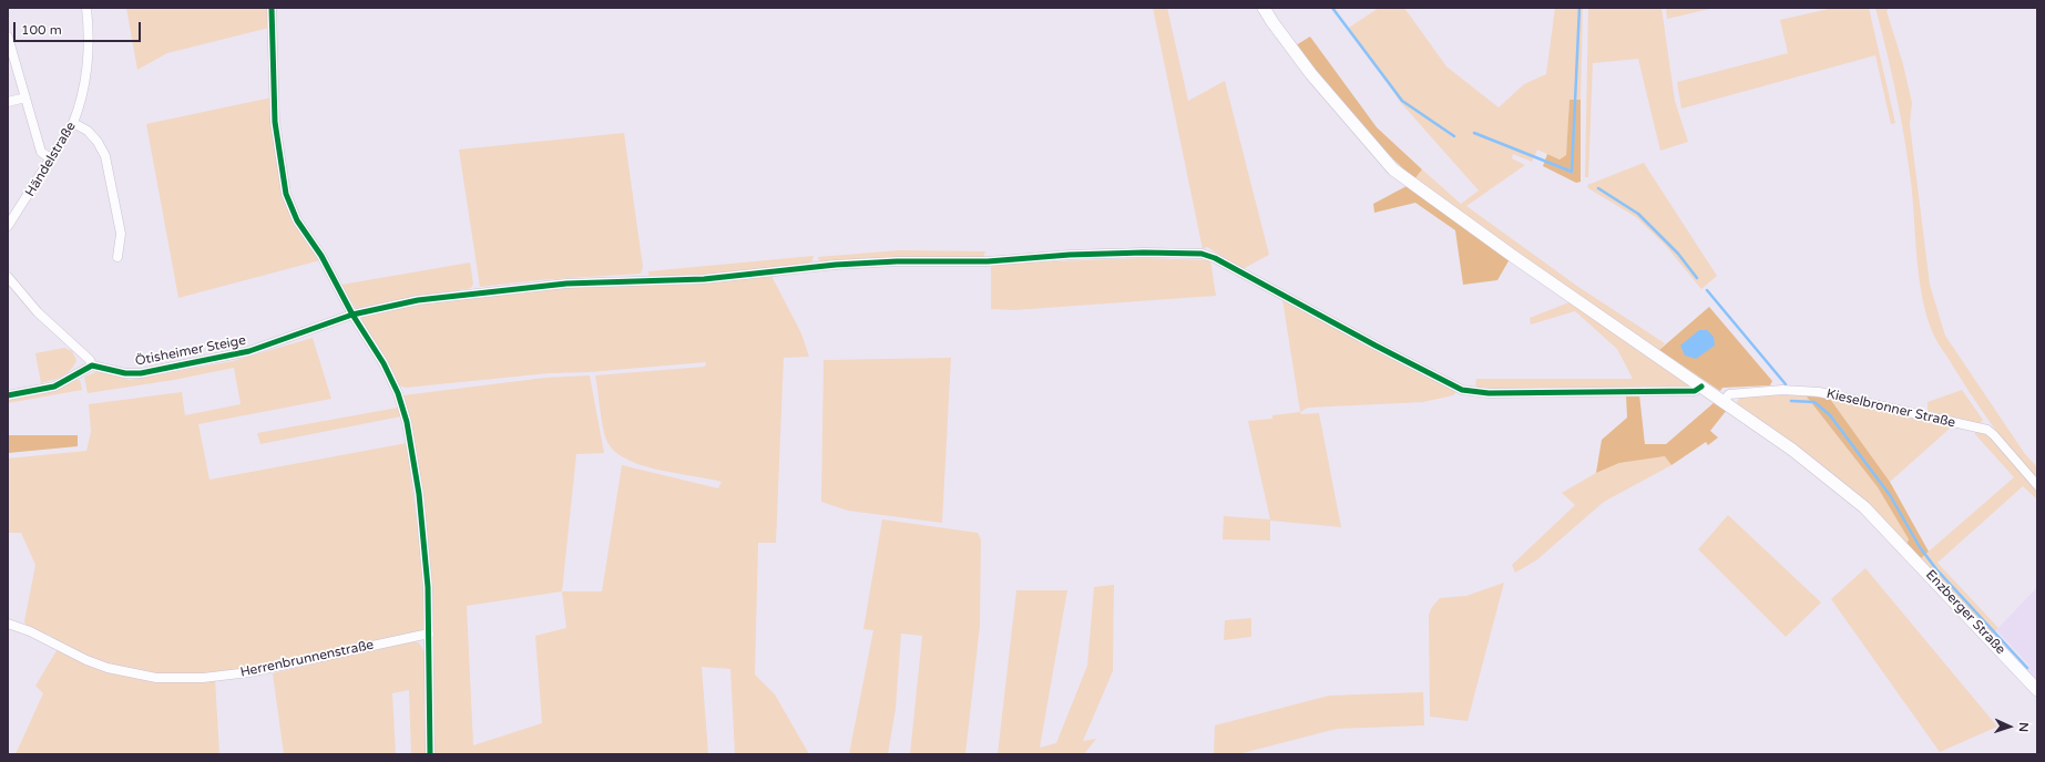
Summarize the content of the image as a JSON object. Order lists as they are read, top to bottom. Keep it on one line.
{"streets":{"main road":["Enzberger Straße"],"street":["Händelstraße","Ötisheimer Steige","Kieselbronner Straße","Herrenbrunnenstraße"]},"crossings":[["Ötisheimer Steige","Enzberger Straße"],["Kieselbronner Straße","Enzberger Straße"]],"scale_bar":"100 m","north":"right"}
